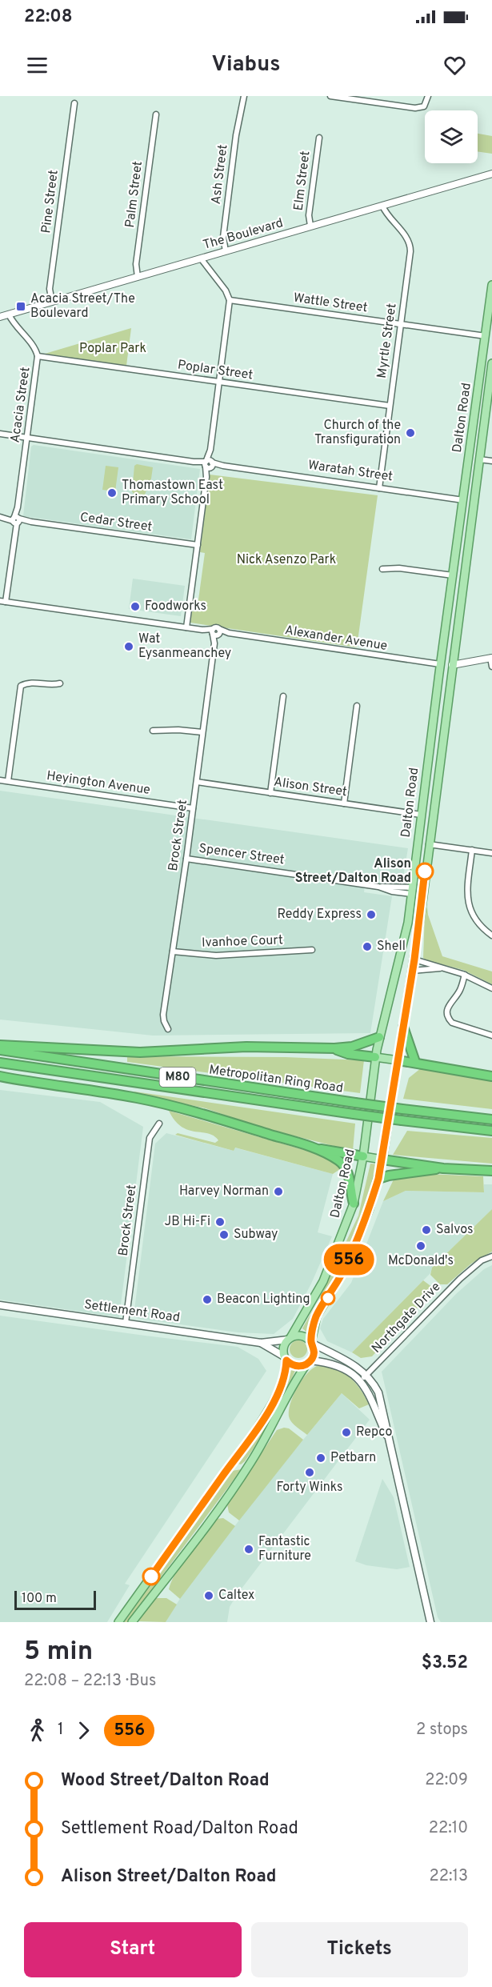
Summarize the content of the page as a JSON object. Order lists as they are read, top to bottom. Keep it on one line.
{"streets":{"highway":["M80","Metropolitan Ring Road"],"main road":["Dalton Road","Waratah Street","Spencer Street","Settlement Road"],"street":["Ash Street","Elm Street","Palm Street","Pine Street","The Boulevard","Wattle Street","Myrtle Street","Poplar Street","Acacia Street","Cedar Street","Alexander Avenue","Heyington Avenue","Alison Street","Brock Street","Ivanhoe Court","Northgate Drive"]},"crossings":[["Ash Street","The Boulevard"],["Elm Street","The Boulevard"],["Palm Street","The Boulevard"],["Pine Street","The Boulevard"],["The Boulevard","Myrtle Street"],["The Boulevard","Acacia Street"],["Wattle Street","Myrtle Street"],["Wattle Street","Dalton Road"],["Myrtle Street","Poplar Street"],["Myrtle Street","Waratah Street"],["Poplar Street","Acacia Street"],["Acacia Street","Waratah Street"],["Acacia Street","Cedar Street"],["Acacia Street","Alexander Avenue"],["Dalton Road","Waratah Street"],["Dalton Road","Alexander Avenue"],["Dalton Road","Alison Street"],["Dalton Road","Spencer Street"],["Dalton Road","Settlement Road"],["Alexander Avenue","Brock Street"],["Heyington Avenue","Brock Street"],["Alison Street","Brock Street"],["Brock Street","Spencer Street"],["Brock Street","Ivanhoe Court"],["Brock Street","Settlement Road"]],"parks":["Poplar Park","Nick Asenzo Park"],"places":{"transit":["Acacia Street/The Boulevard"],"other":["Church of the Transfiguration","Thomastown East Primary School","Foodworks","Wat Eysanmeanchey","Alison Street/Dalton Road","Reddy Express","Shell","Harvey Norman","JB Hi-Fi","Salvos","Subway","McDonald's","Beacon Lighting","Repco","Petbarn","Forty Winks","Fantastic Furniture","Caltex"]},"lines":["bus line 556"],"scale_bar":"100 m","page":{"status":"22:08","header":"Viabus","on_map":"556","scale":"100 m","heading":["5 min","22:08 – 22:13 · Bus","$3.52"],"legs":["1","556","2 stops"],"list":[{"name":"Wood Street/Dalton Road","value":"22:09"},{"name":"Settlement Road/Dalton Road","value":"22:10"},{"name":"Alison Street/Dalton Road","value":"22:13"}],"buttons":["Start","Tickets"]}}
